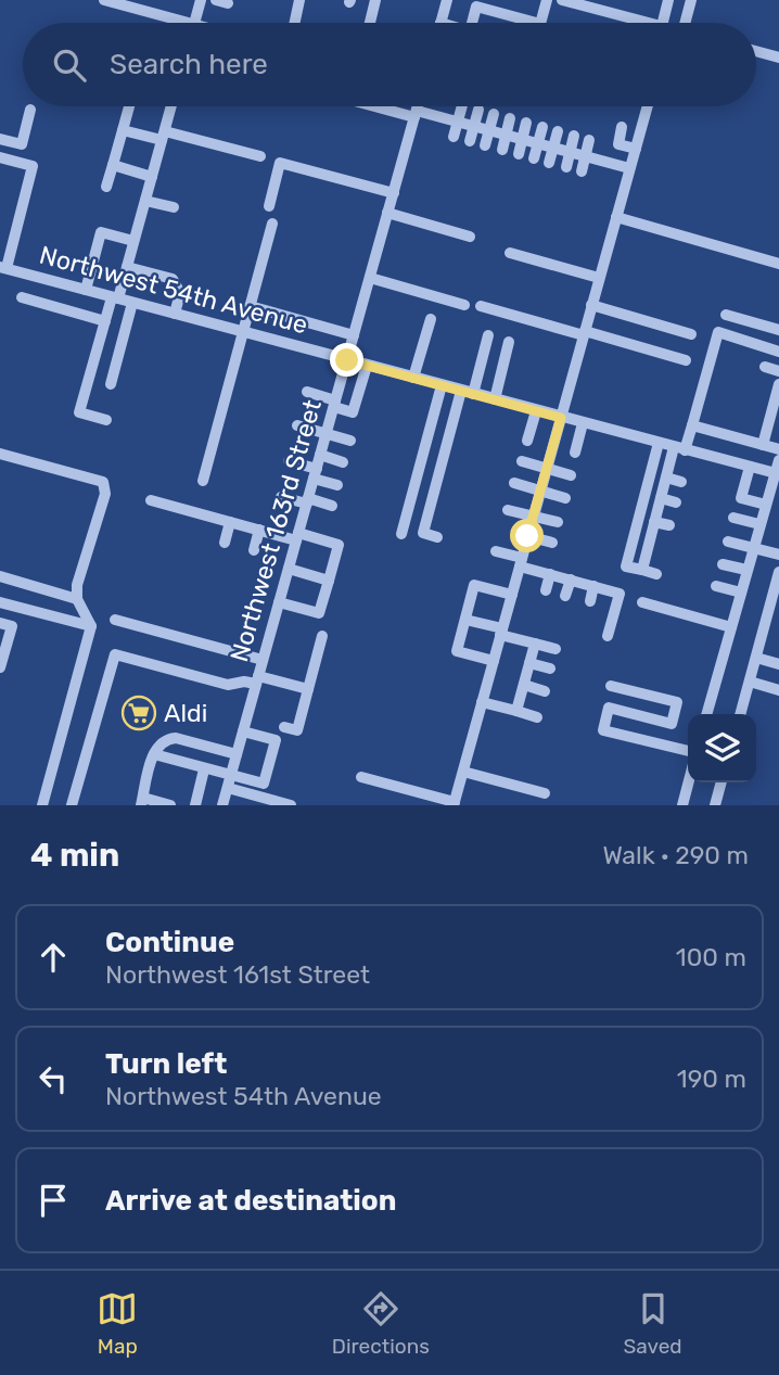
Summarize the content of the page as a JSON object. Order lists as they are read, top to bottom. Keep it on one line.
{"streets":{"street":["Northwest 54th Avenue","Northwest 163rd Street"]},"crossings":[["Northwest 54th Avenue","Northwest 163rd Street"]],"places":{"supermarket":["Aldi"]},"page":{"search":"Search here","heading":["4 min","Walk · 290 m"],"list":[["Continue","Northwest 161st Street","100 m"],["Turn left","Northwest 54th Avenue","190 m"],"Arrive at destination"],"nav":["Map","Directions","Saved"]}}
